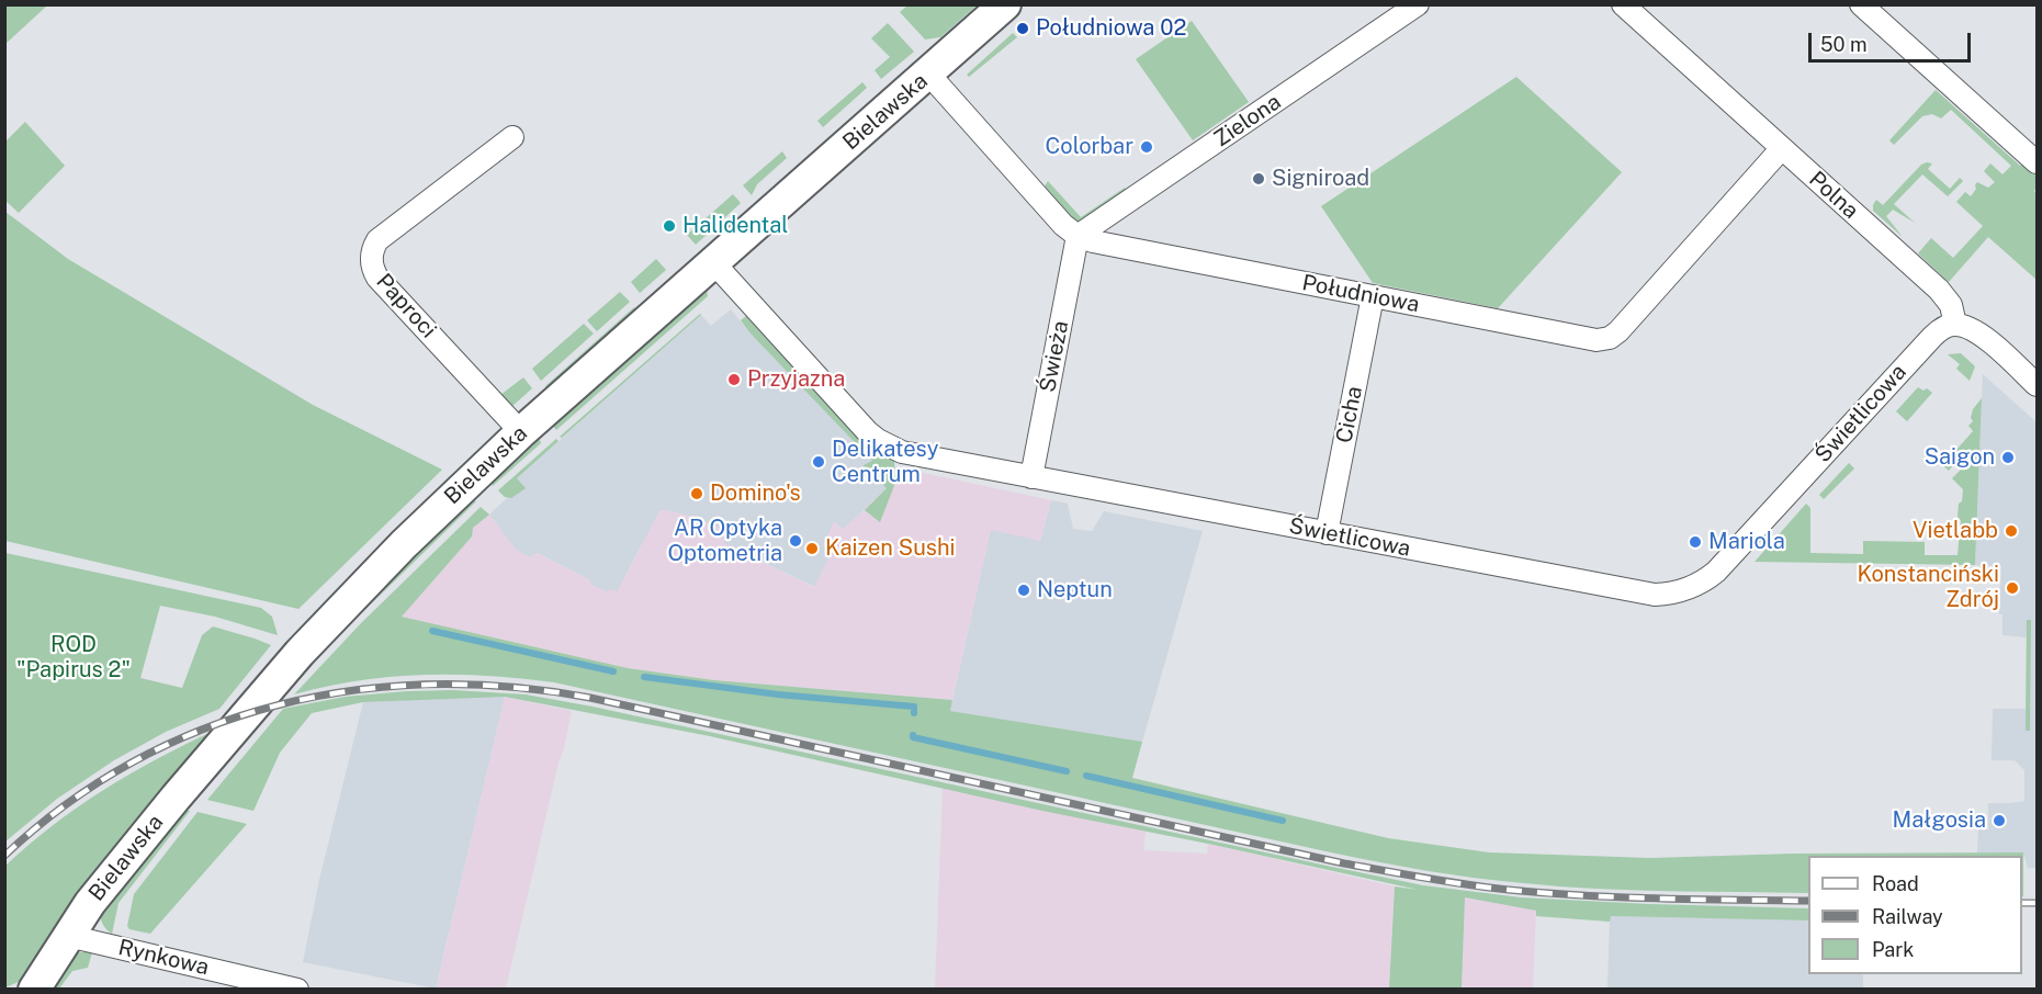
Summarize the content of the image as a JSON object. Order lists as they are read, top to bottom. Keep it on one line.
{"streets":{"street":["Bielawska","Zielona","Polna","Południowa","Paproci","Świeża","Świetlicowa","Cicha","Rynkowa"]},"crossings":[["Bielawska","Południowa"],["Bielawska","Paproci"],["Bielawska","Świetlicowa"],["Bielawska","Rynkowa"],["Zielona","Południowa"],["Zielona","Świeża"],["Polna","Południowa"],["Polna","Świetlicowa"],["Południowa","Świeża"],["Południowa","Cicha"],["Świeża","Świetlicowa"],["Świetlicowa","Cicha"]],"parks":["ROD \"Papirus 2\""],"places":["Południowa 02","Colorbar","Signiroad","Halidental","Przyjazna","Saigon","Delikatesy Centrum","Domino's","Vietlabb","AR Optyka Optometria","Mariola","Kaizen Sushi","Konstanciński Zdrój","Neptun","Małgosia"],"legend":["Road","Railway","Park"],"scale_bar":"50 m"}
